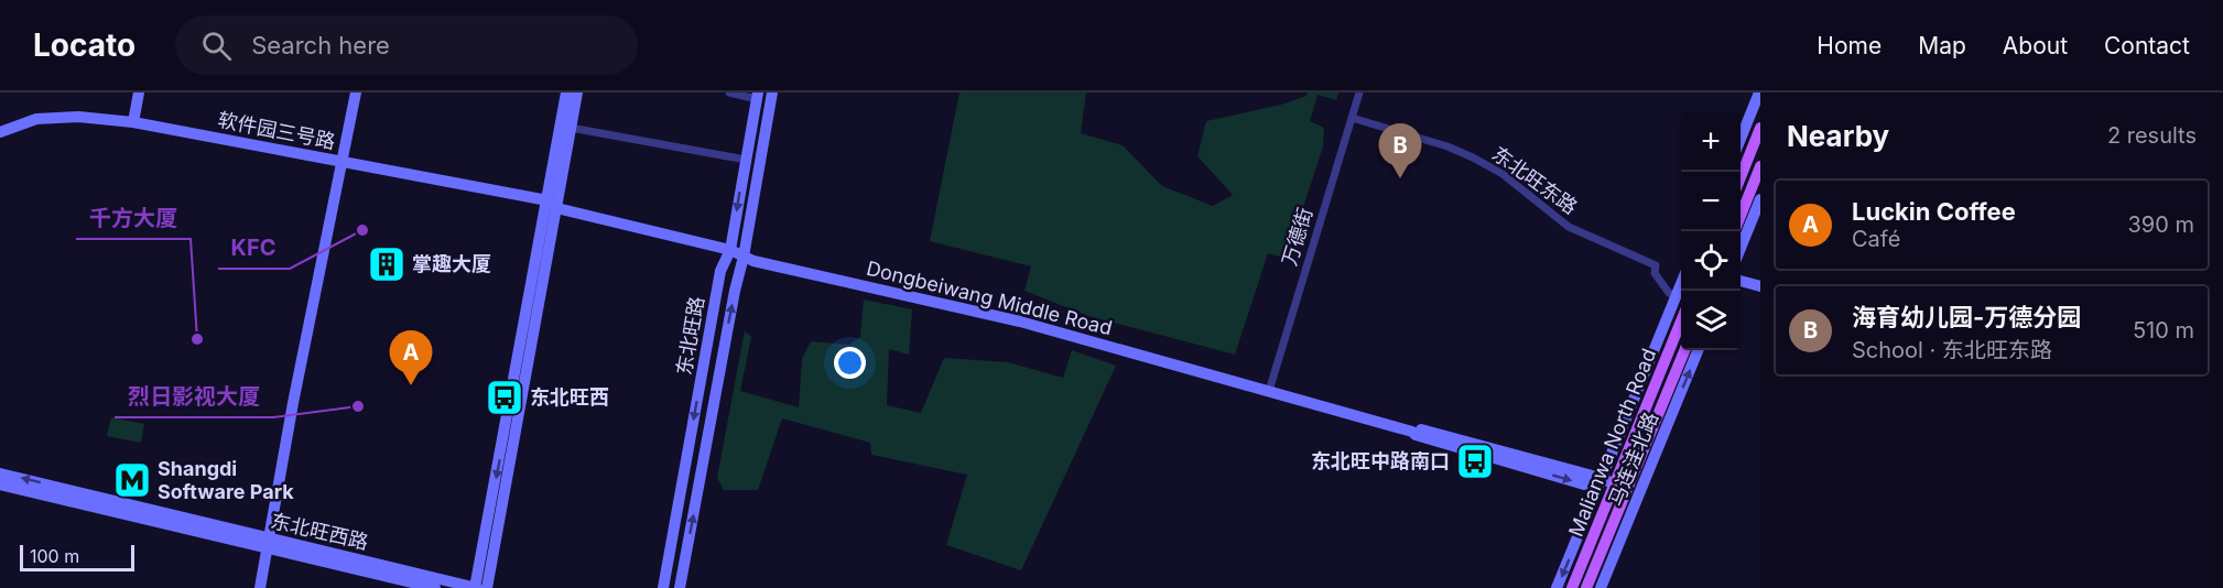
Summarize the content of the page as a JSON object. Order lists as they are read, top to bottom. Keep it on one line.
{"streets":{"main road":["Malianwa North Road"],"street":["软件园三号路","东北旺东路","万德街","Dongbeiwang Middle Road","东北旺路","马连洼北路","东北旺西路"]},"crossings":[["软件园三号路","Dongbeiwang Middle Road"],["东北旺东路","万德街"],["东北旺东路","马连洼北路"],["万德街","Dongbeiwang Middle Road"],["Dongbeiwang Middle Road","东北旺路"],["Dongbeiwang Middle Road","Malianwa North Road"],["Dongbeiwang Middle Road","马连洼北路"]],"places":{"other":["KFC","千方大厦","烈日影视大厦"],"building":["掌趣大厦"],"bus stop":["东北旺西","东北旺中路南口"],"metro station":["Shangdi Software Park"]},"scale_bar":"100 m","page":{"header":"Locato","search":"Search here","nav":["Home","Map","About","Contact"],"heading":["Nearby","2 results"],"map_buttons":["+","−"],"pins":["B","A"],"list":[{"mark":"A","name":"Luckin Coffee","note":"Café","value":"390 m"},{"mark":"B","name":"海育幼儿园-万德分园","note":"School · 东北旺东路","value":"510 m"}],"scale":"100 m"}}
